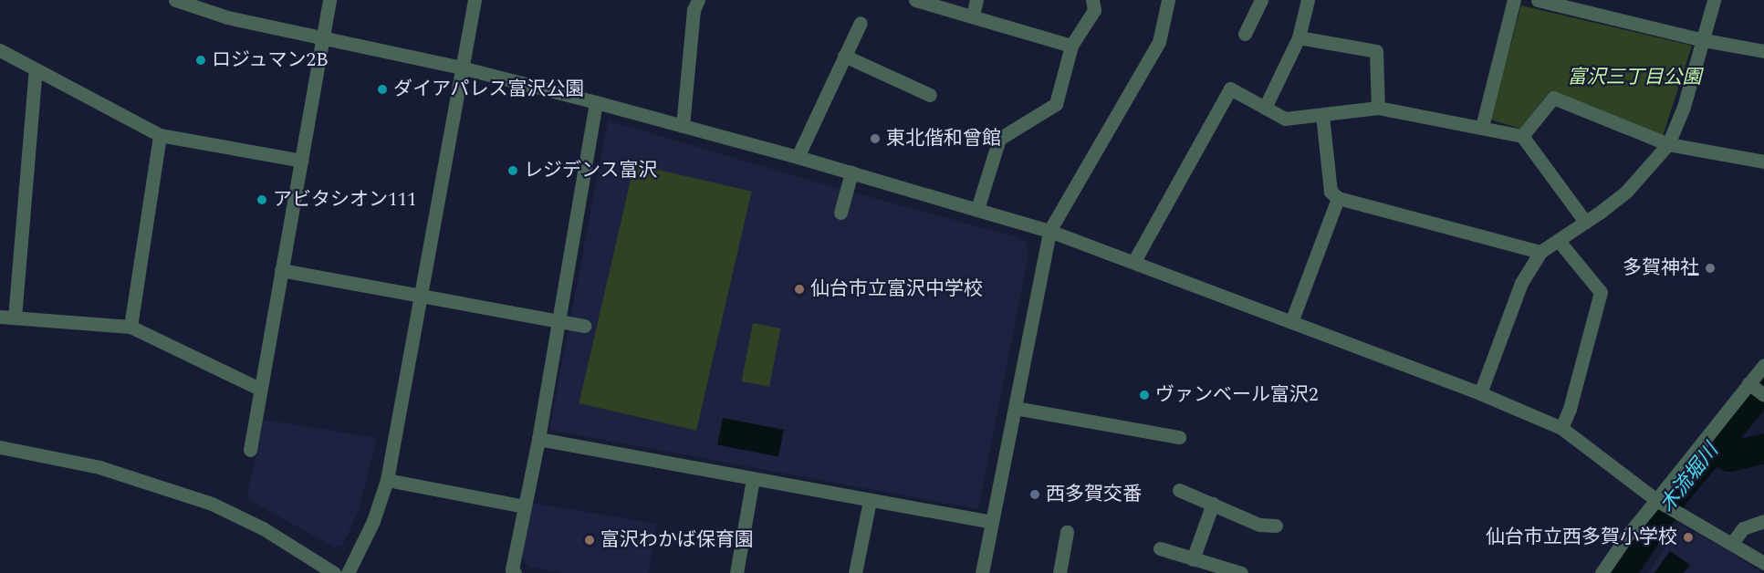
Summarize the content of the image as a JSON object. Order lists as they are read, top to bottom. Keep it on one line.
{"water":["木流堀川"],"parks":["富沢三丁目公園"],"places":["ロジュマン2B","ダイアパレス富沢公園","東北偕和曾館","レジデンス富沢","アビタシオン111","多賀神社","仙台市立富沢中学校","ヴァンベール富沢2","西多賀交番","仙台市立西多賀小学校","富沢わかば保育園"]}
